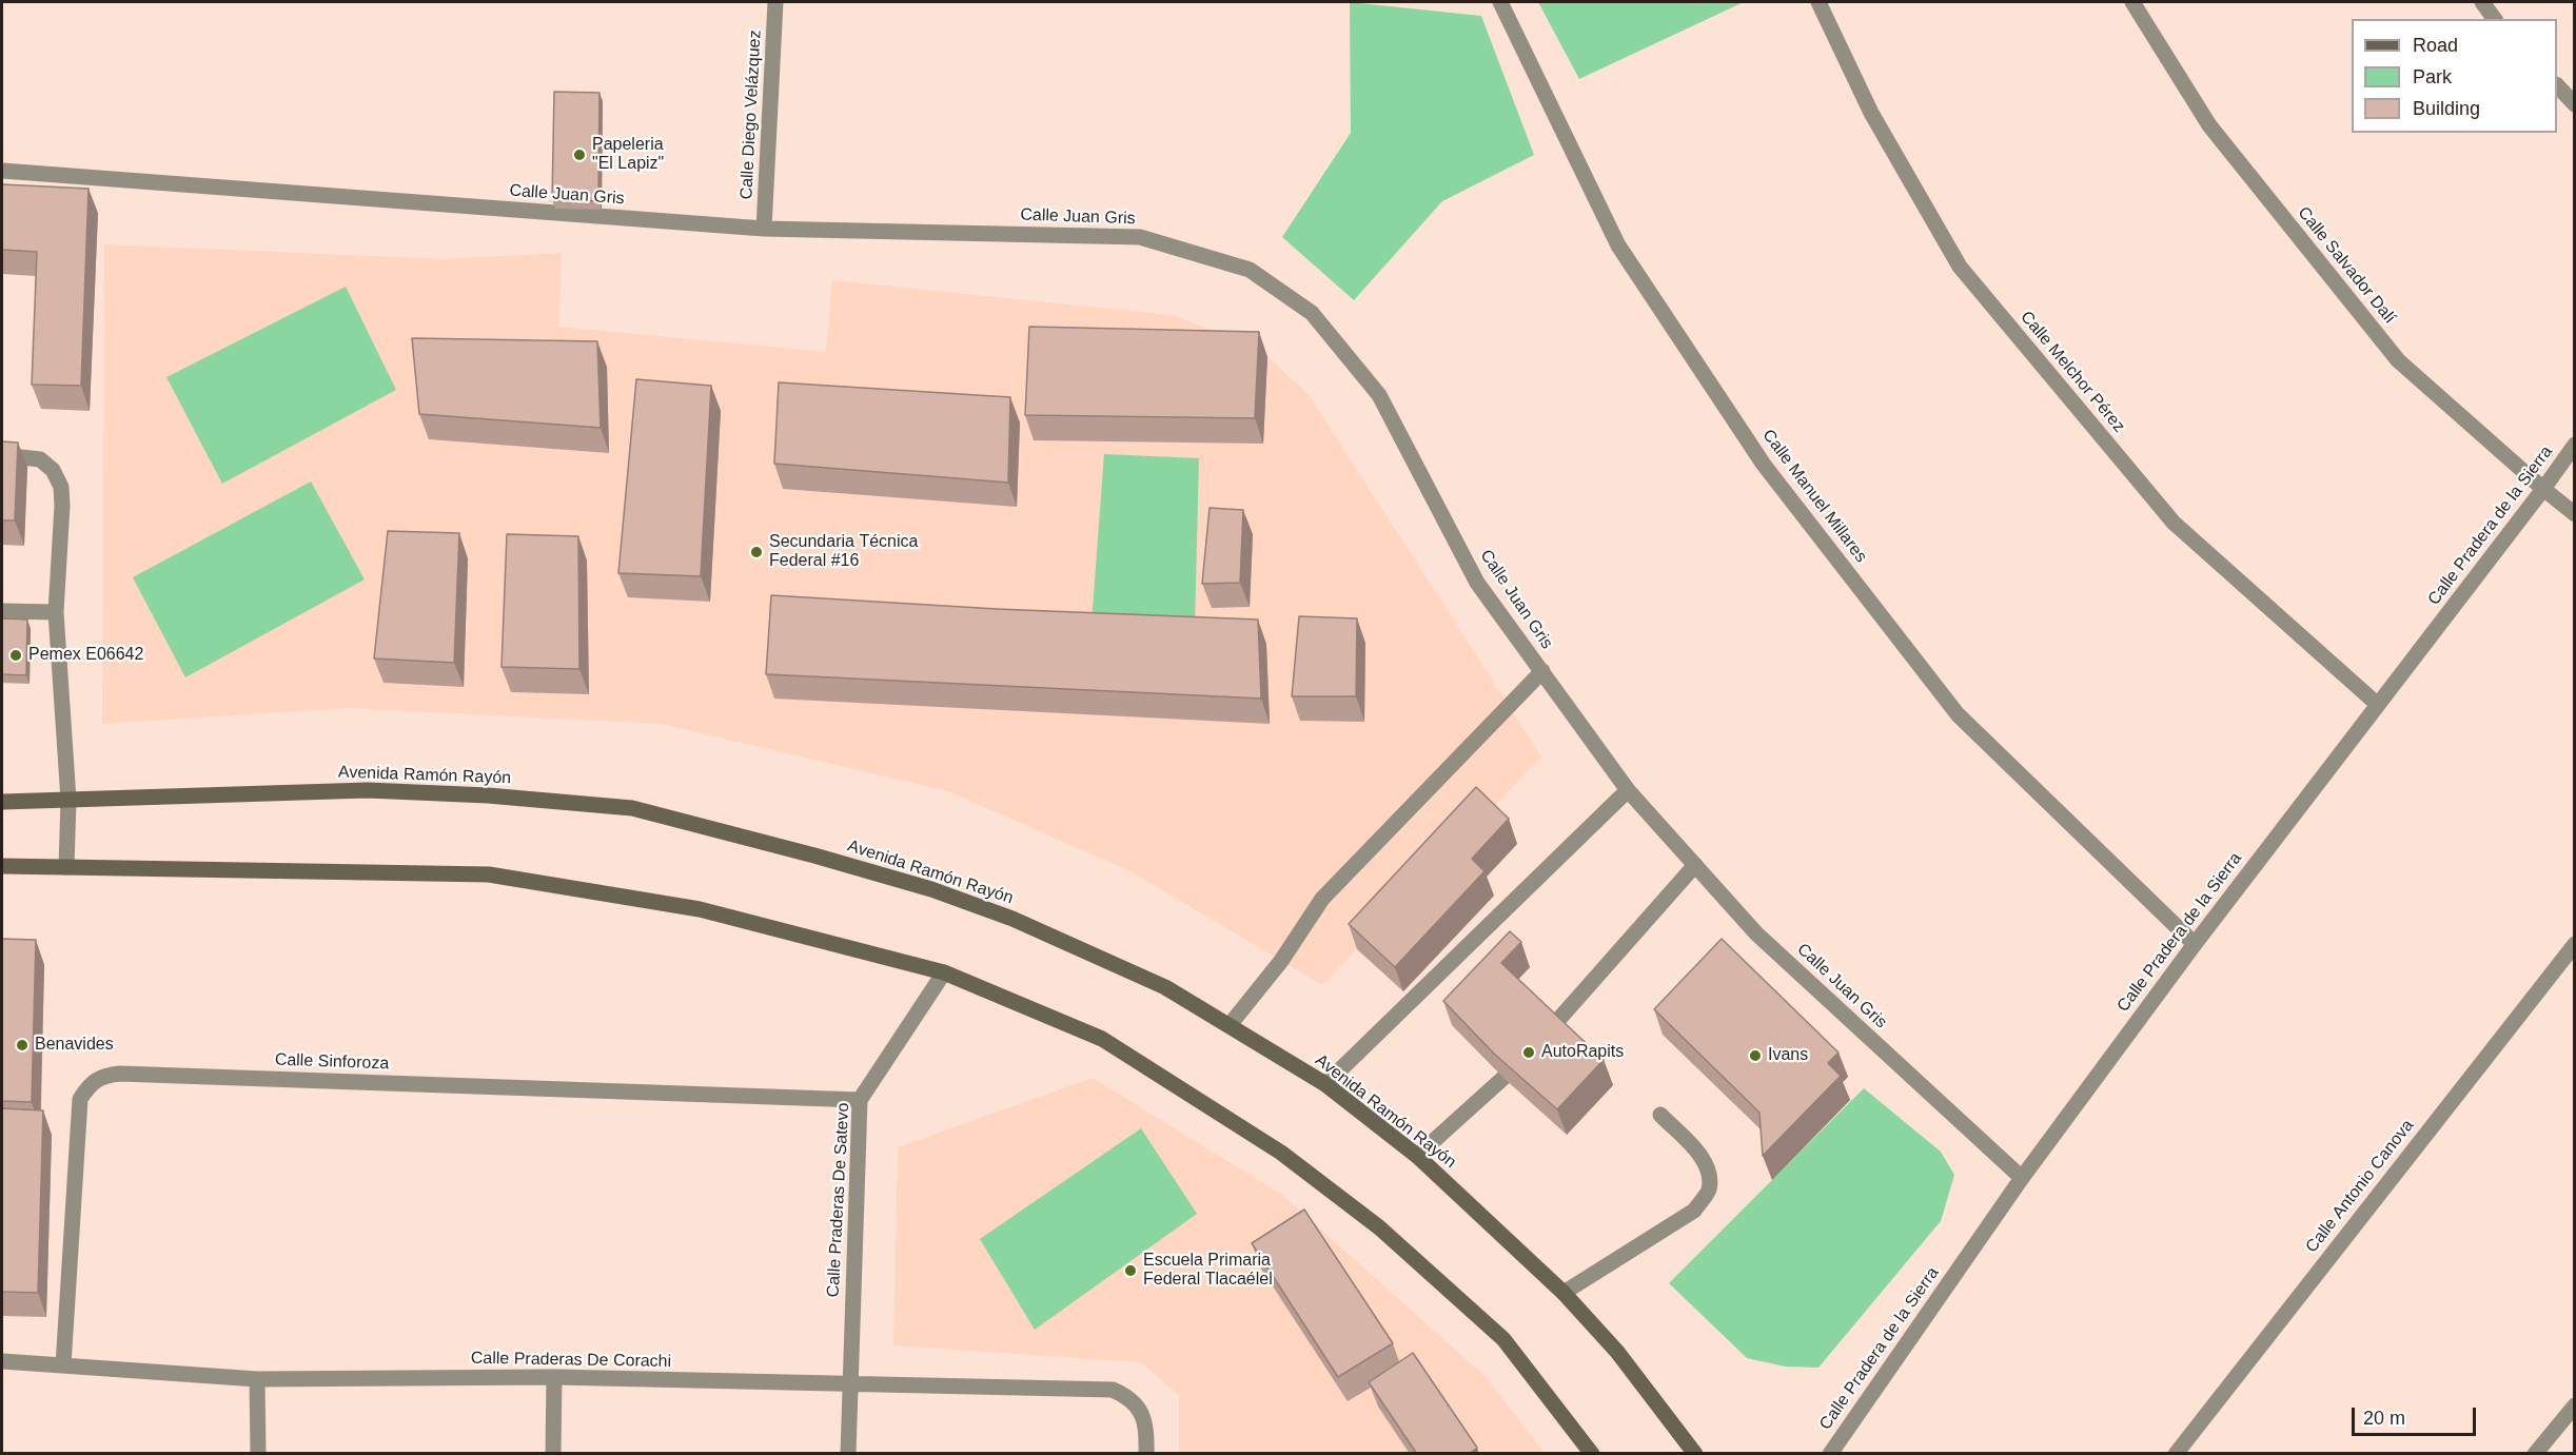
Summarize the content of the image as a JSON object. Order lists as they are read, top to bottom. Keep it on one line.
{"streets":{"main road":["Avenida Ramón Rayón"],"street":["Calle Diego Velázquez","Calle Juan Gris","Calle Salvador Dalí","Calle Melchor Pérez","Calle Manuel Millares","Calle Pradera de la Sierra","Calle Sinforoza","Calle Antonio Canova","Calle Praderas De Satevo","Calle Praderas De Corachi"]},"crossings":[["Calle Diego Velázquez","Calle Juan Gris"],["Calle Juan Gris","Calle Pradera de la Sierra"],["Calle Salvador Dalí","Calle Pradera de la Sierra"],["Calle Melchor Pérez","Calle Pradera de la Sierra"],["Calle Manuel Millares","Calle Pradera de la Sierra"],["Calle Sinforoza","Calle Praderas De Satevo"],["Calle Sinforoza","Calle Praderas De Corachi"],["Calle Praderas De Satevo","Calle Praderas De Corachi"]],"places":["Papeleria \"El Lapiz\"","Secundaria Técnica Federal #16","Pemex E06642","Benavides","AutoRapits","Ivans","Escuela Primaria Federal Tlacaélel"],"legend":["Road","Park","Building"],"scale_bar":"20 m"}
